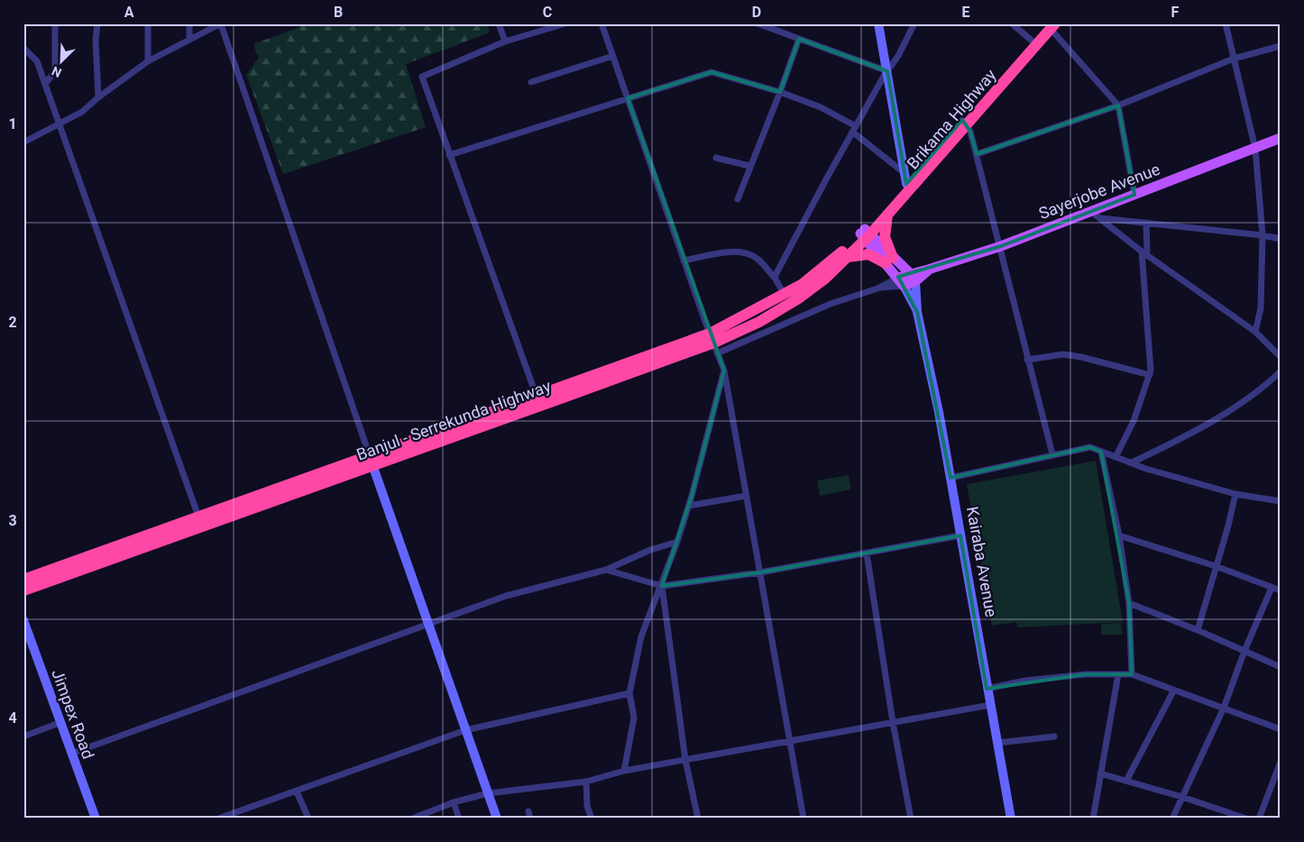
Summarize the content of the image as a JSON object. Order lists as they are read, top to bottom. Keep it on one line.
{"streets":{"highway":["Brikama Highway","Banjul - Serrekunda Highway"],"main road":["Sayerjobe Avenue","Kairaba Avenue"],"street":["Jimpex Road"]},"crossings":[["Brikama Highway","Banjul - Serrekunda Highway"],["Brikama Highway","Kairaba Avenue"],["Sayerjobe Avenue","Kairaba Avenue"],["Banjul - Serrekunda Highway","Kairaba Avenue"]],"north":"bottom left","grid":{"columns":["A","B","C","D","E","F"],"rows":["1","2","3","4"]}}
